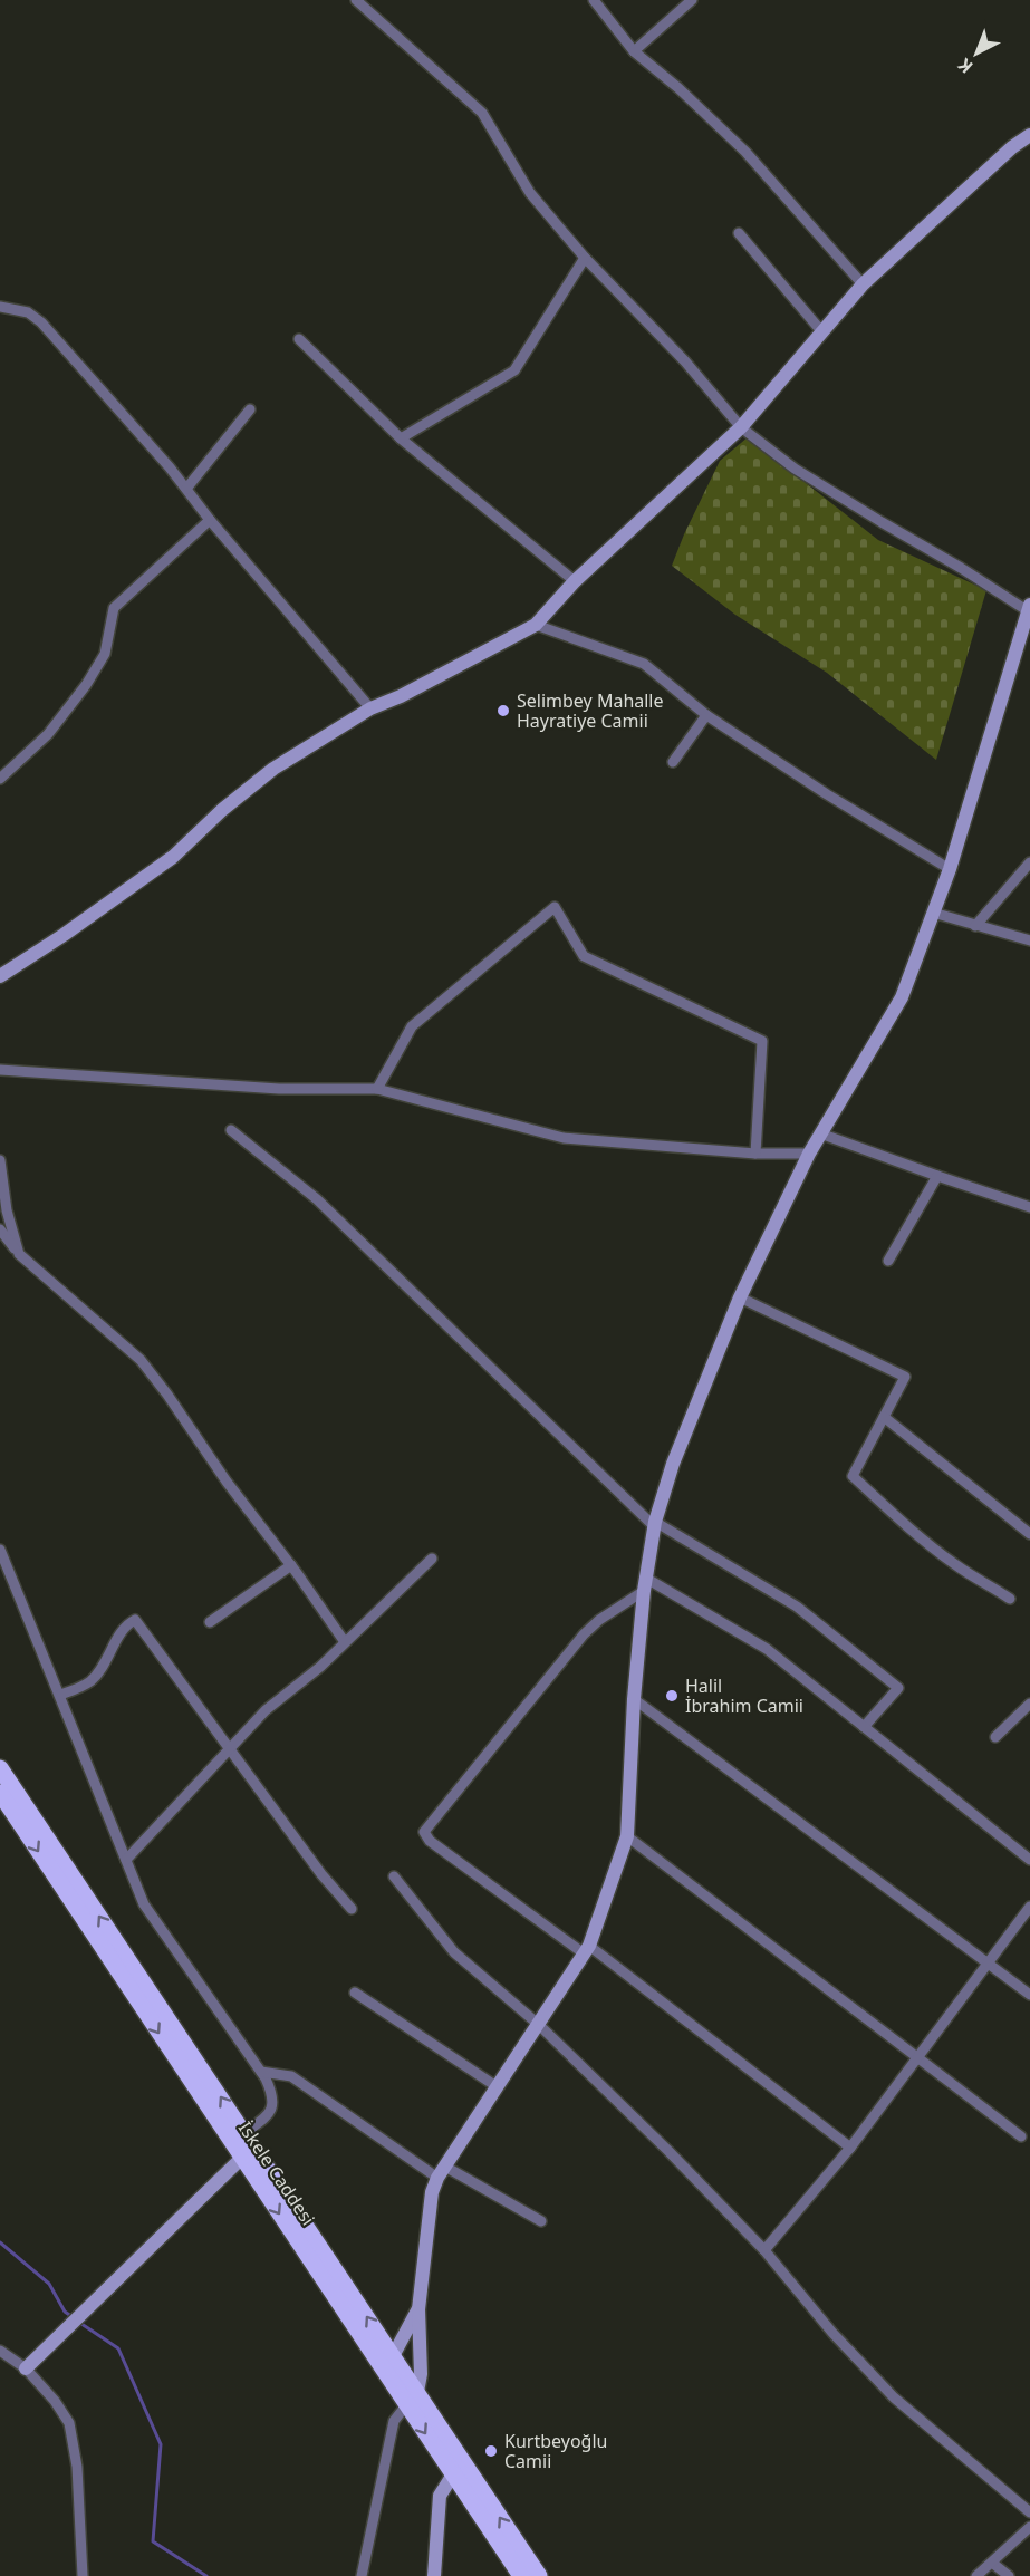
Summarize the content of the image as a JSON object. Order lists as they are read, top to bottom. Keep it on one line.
{"streets":{"main road":["İskele Caddesi"]},"places":["Selimbey Mahalle Hayratiye Camii","Halil İbrahim Camii","Kurtbeyoğlu Camii"],"north":"bottom left"}
